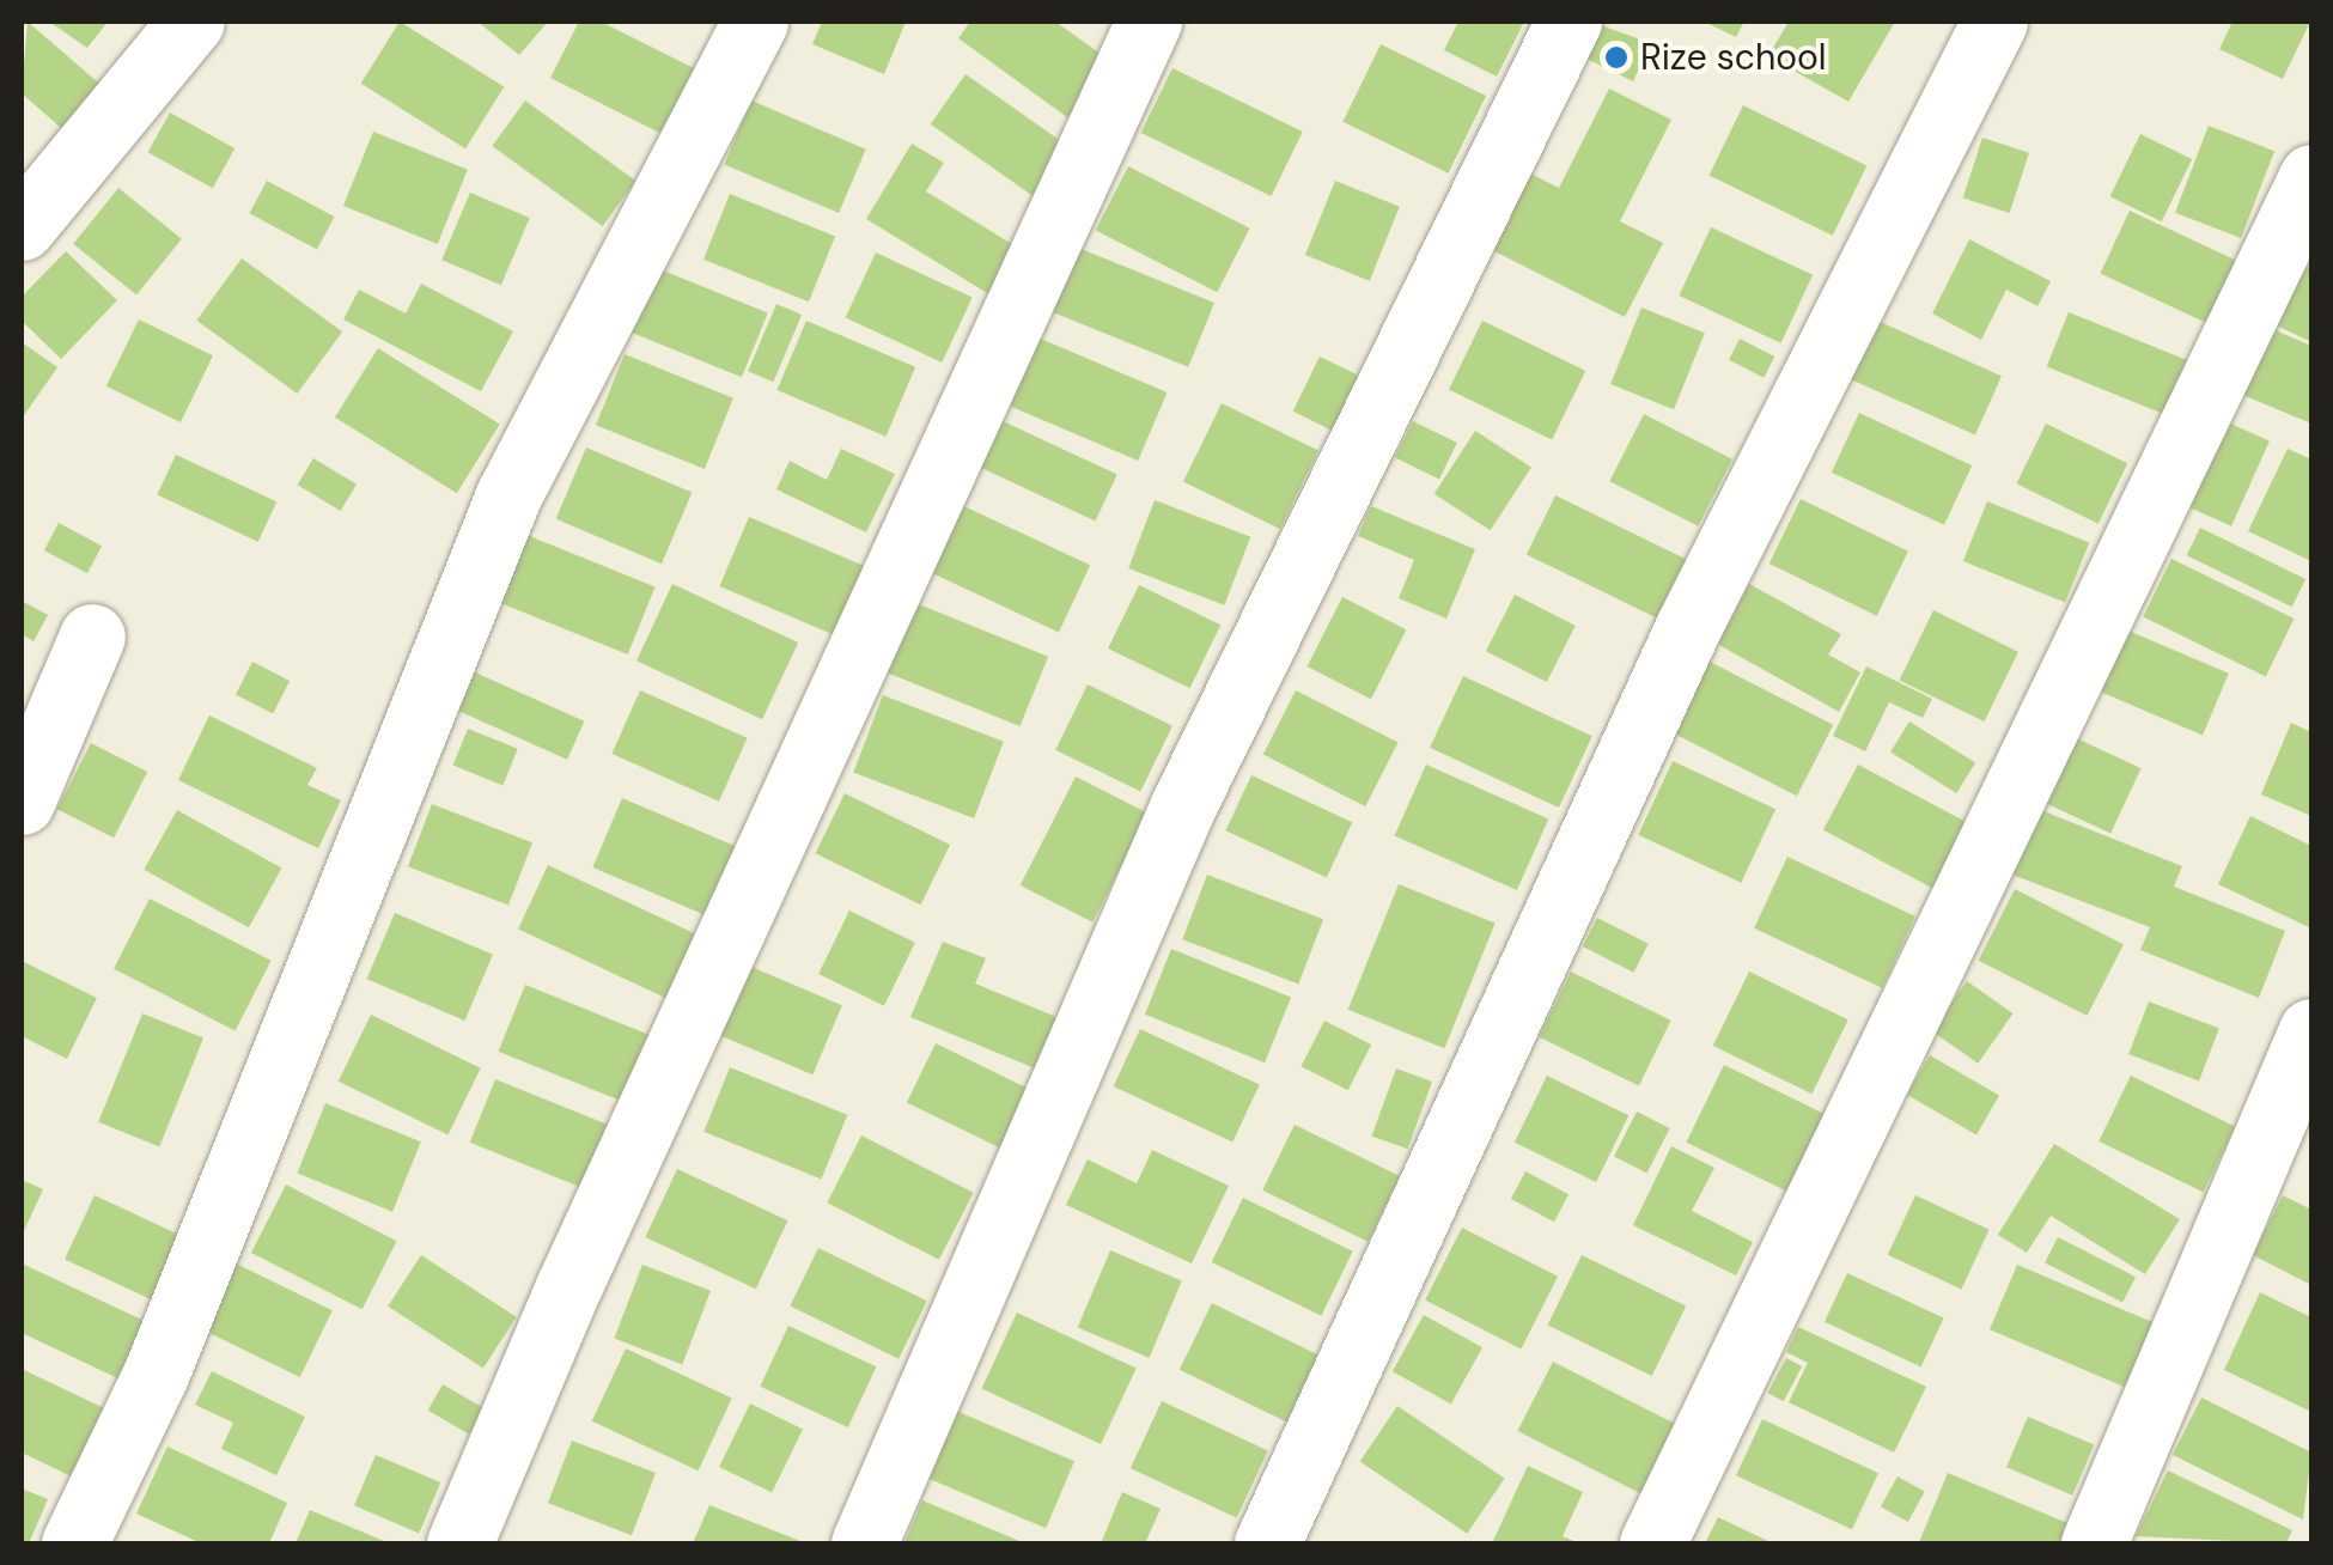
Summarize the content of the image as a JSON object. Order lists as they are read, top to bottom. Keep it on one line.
{"places":["Rize school"]}
